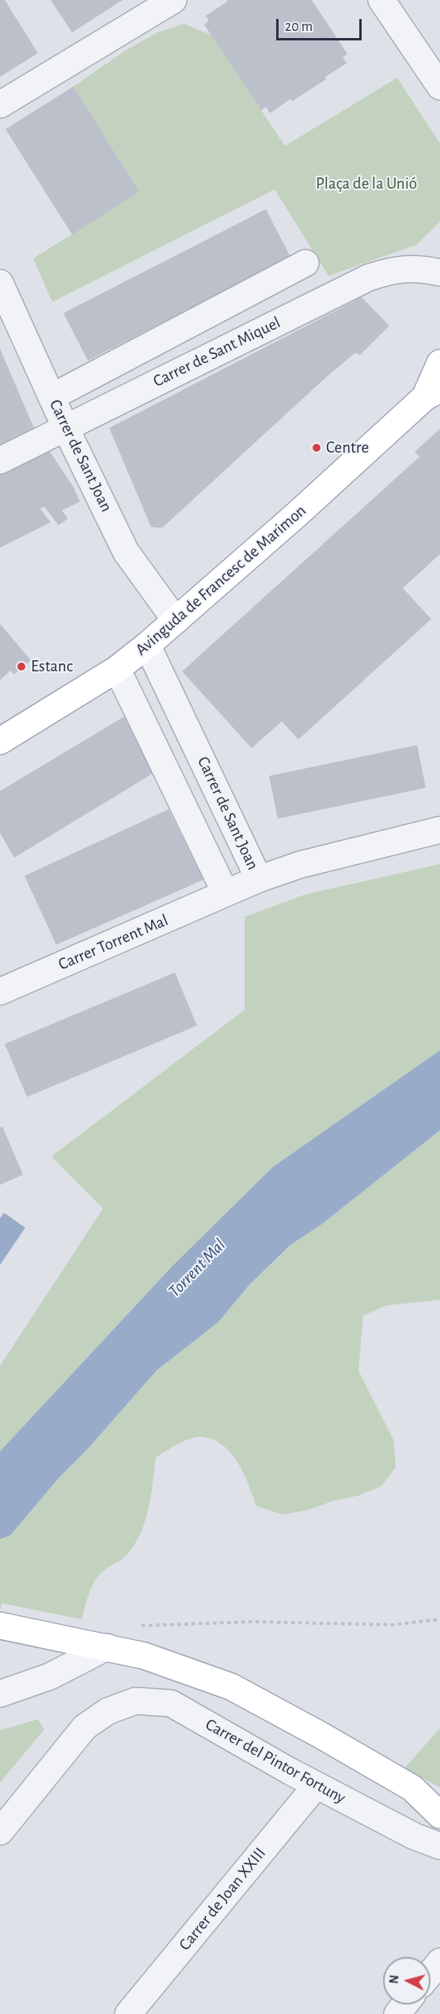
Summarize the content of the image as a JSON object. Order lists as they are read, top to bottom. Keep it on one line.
{"streets":{"main road":["Avinguda de Francesc de Marimon"],"street":["Carrer de Sant Miquel","Carrer de Sant Joan","Carrer Torrent Mal","Carrer del Pintor Fortuny","Carrer de Joan XXIII"]},"crossings":[["Carrer de Sant Miquel","Carrer de Sant Joan"],["Carrer de Sant Joan","Avinguda de Francesc de Marimon"],["Carrer de Sant Joan","Carrer Torrent Mal"],["Carrer del Pintor Fortuny","Carrer de Joan XXIII"]],"water":["Torrent Mal"],"parks":["Plaça de la Unió"],"places":["Centre","Estanc"],"scale_bar":"20 m","north":"left"}
